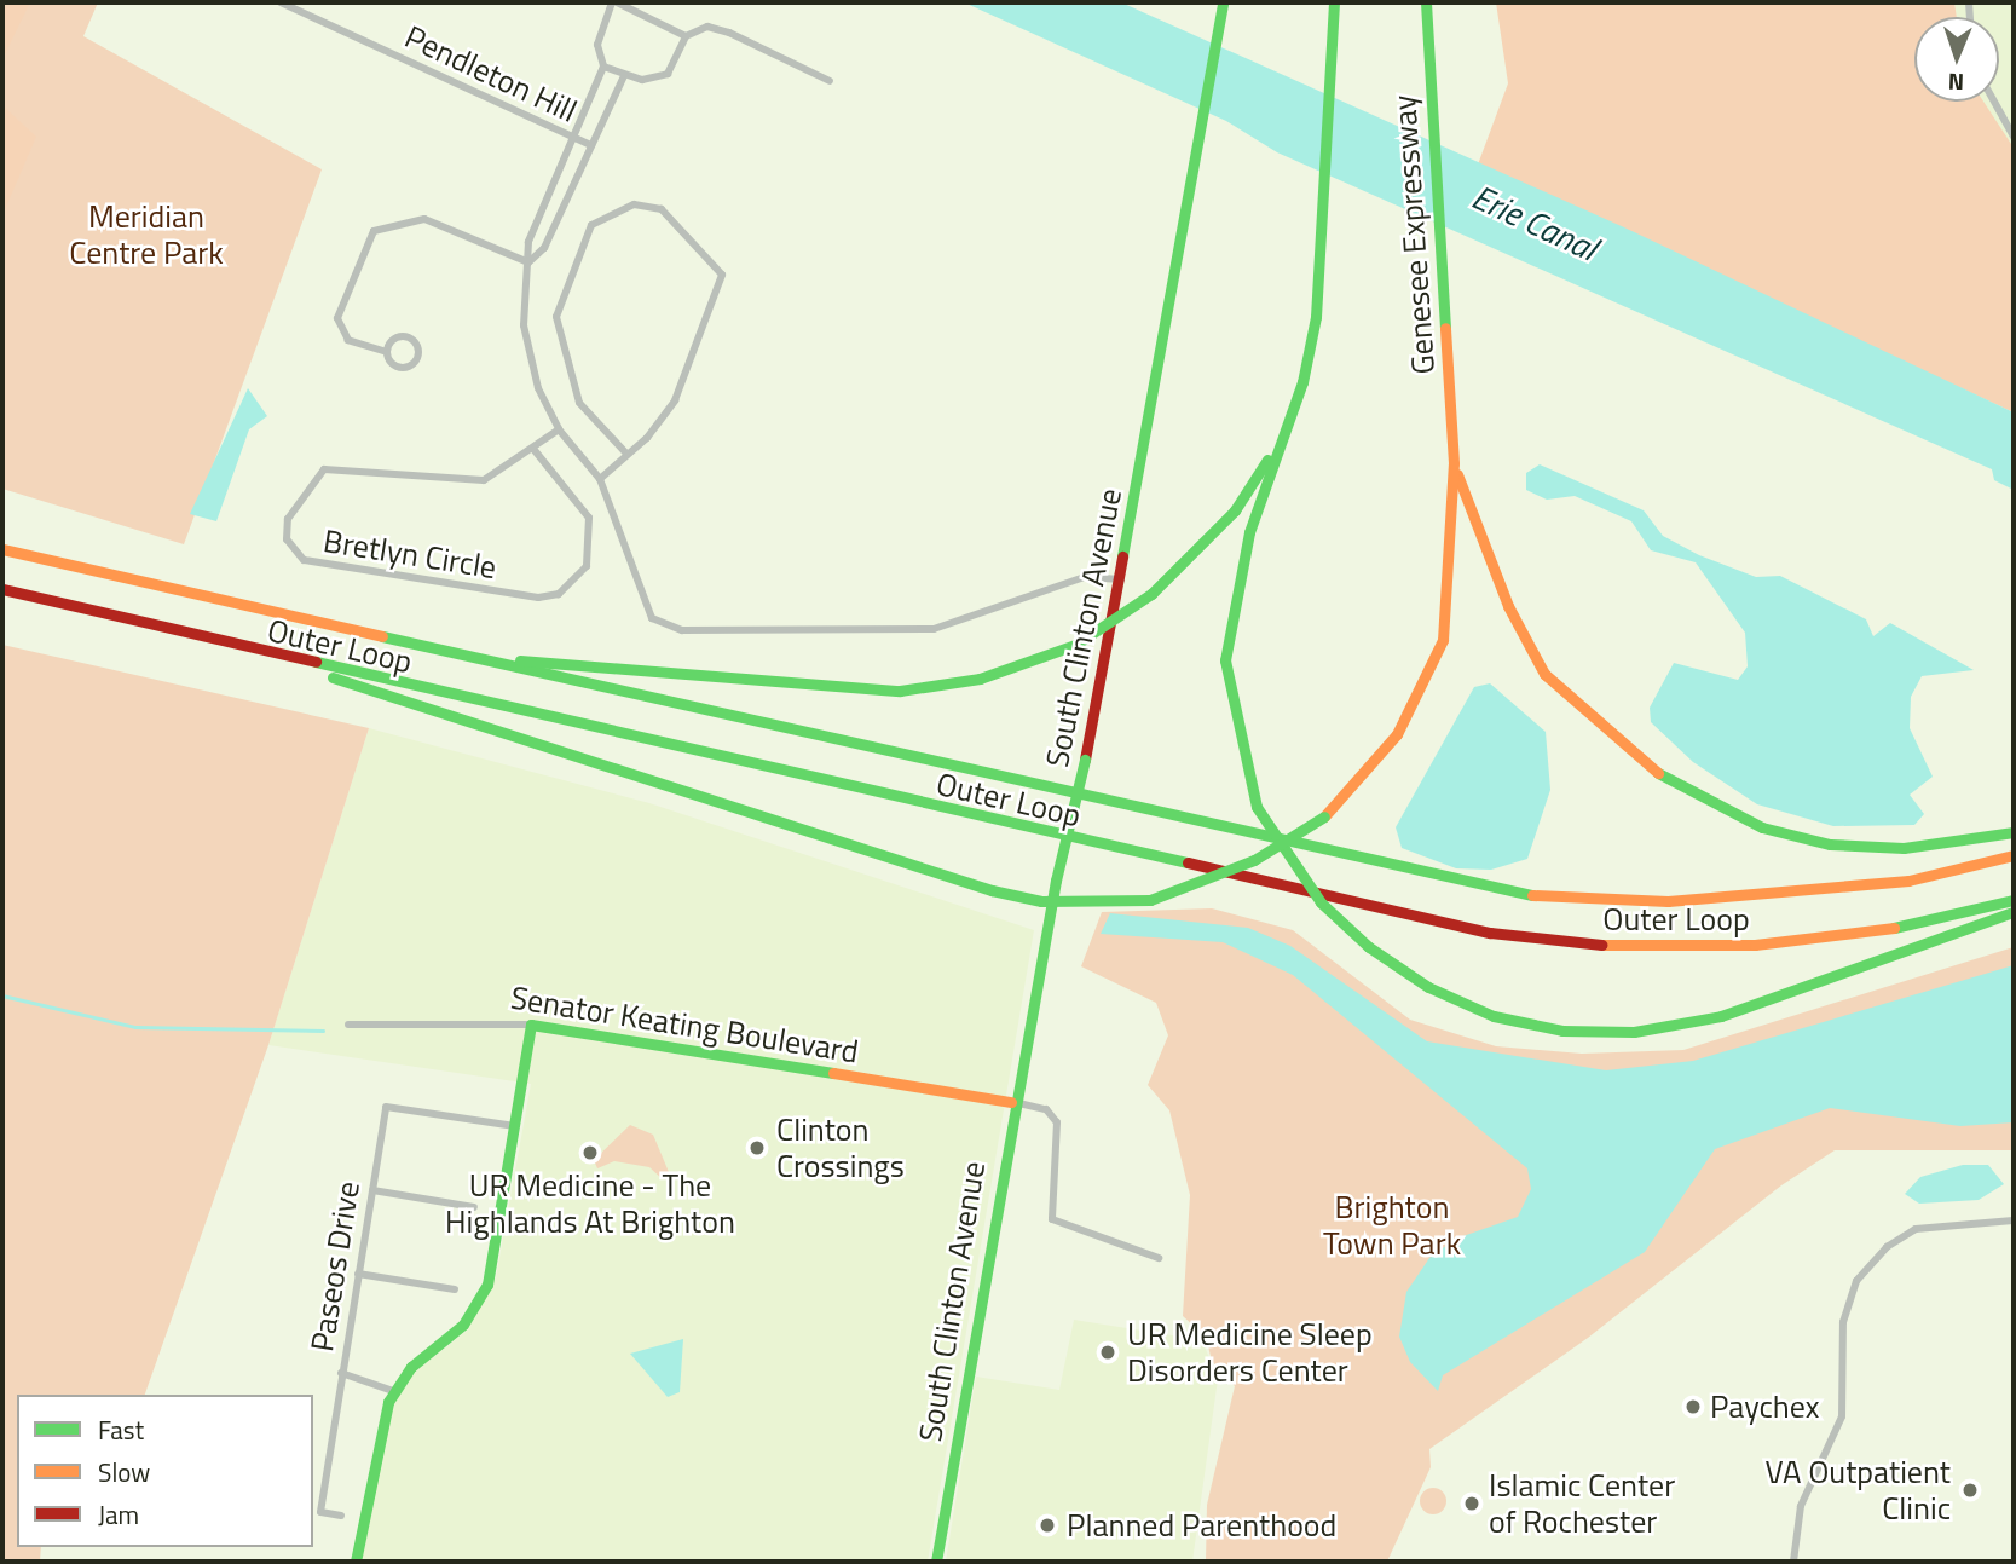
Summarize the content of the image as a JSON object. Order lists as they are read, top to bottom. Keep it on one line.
{"streets":{"main road":["Genesee Expressway","South Clinton Avenue","Outer Loop","Senator Keating Boulevard"],"street":["Pendleton Hill","Bretlyn Circle","Paseos Drive"]},"crossings":[["Genesee Expressway","Outer Loop"],["South Clinton Avenue","Senator Keating Boulevard"]],"water":["Erie Canal"],"parks":["Meridian Centre Park","Brighton Town Park"],"places":["Clinton Crossings","UR Medicine - The Highlands At Brighton","UR Medicine Sleep Disorders Center","Paychex","VA Outpatient Clinic","Islamic Center of Rochester","Planned Parenthood"],"legend":["Fast","Slow","Jam"],"north":"bottom"}
